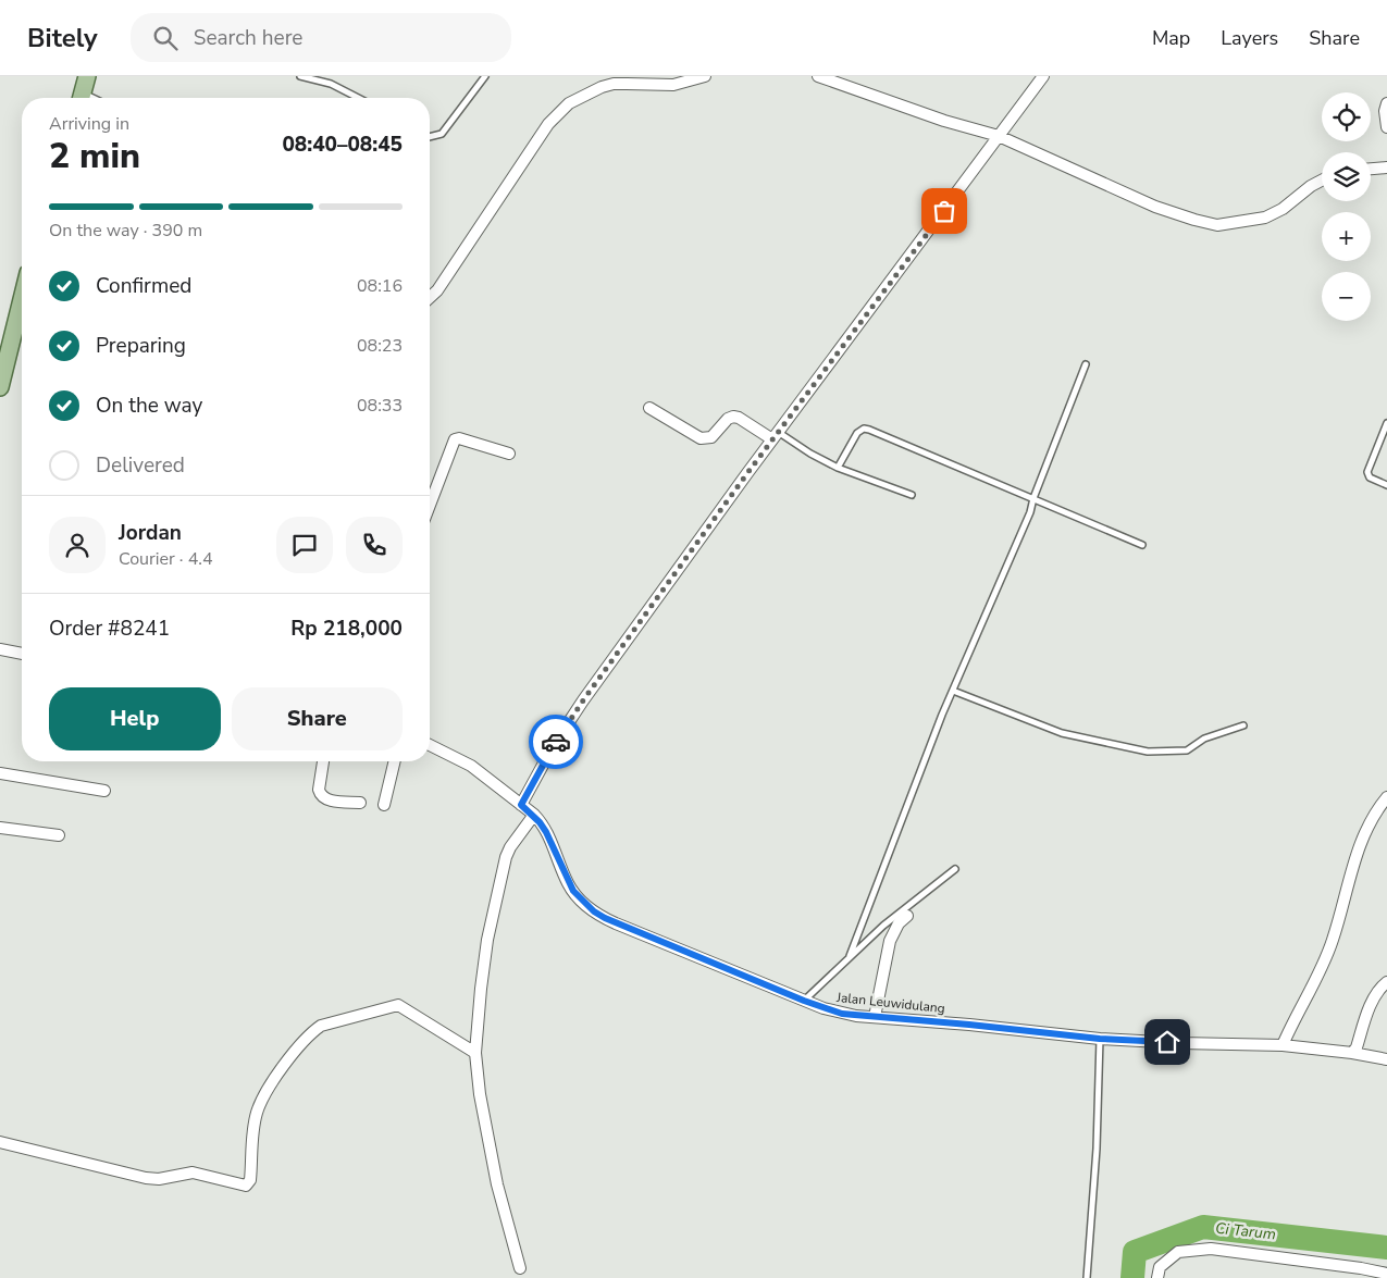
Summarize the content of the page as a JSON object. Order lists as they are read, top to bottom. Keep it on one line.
{"streets":{"street":["Jalan Leuwidulang"]},"water":["Ci Tarum"],"page":{"header":"Bitely","search":"Search here","nav":["Map","Layers","Share"],"map_buttons":["+","−"],"heading":["2 min","Arriving in","08:40–08:45"],"panel":["Jordan","Courier · 4.4","Order #8241","Rp 218,000"],"bar":"On the way · 390 m","list":[["Confirmed","08:16"],["Preparing","08:23"],["On the way","08:33"],"Delivered"],"buttons":["Help","Share"]}}
